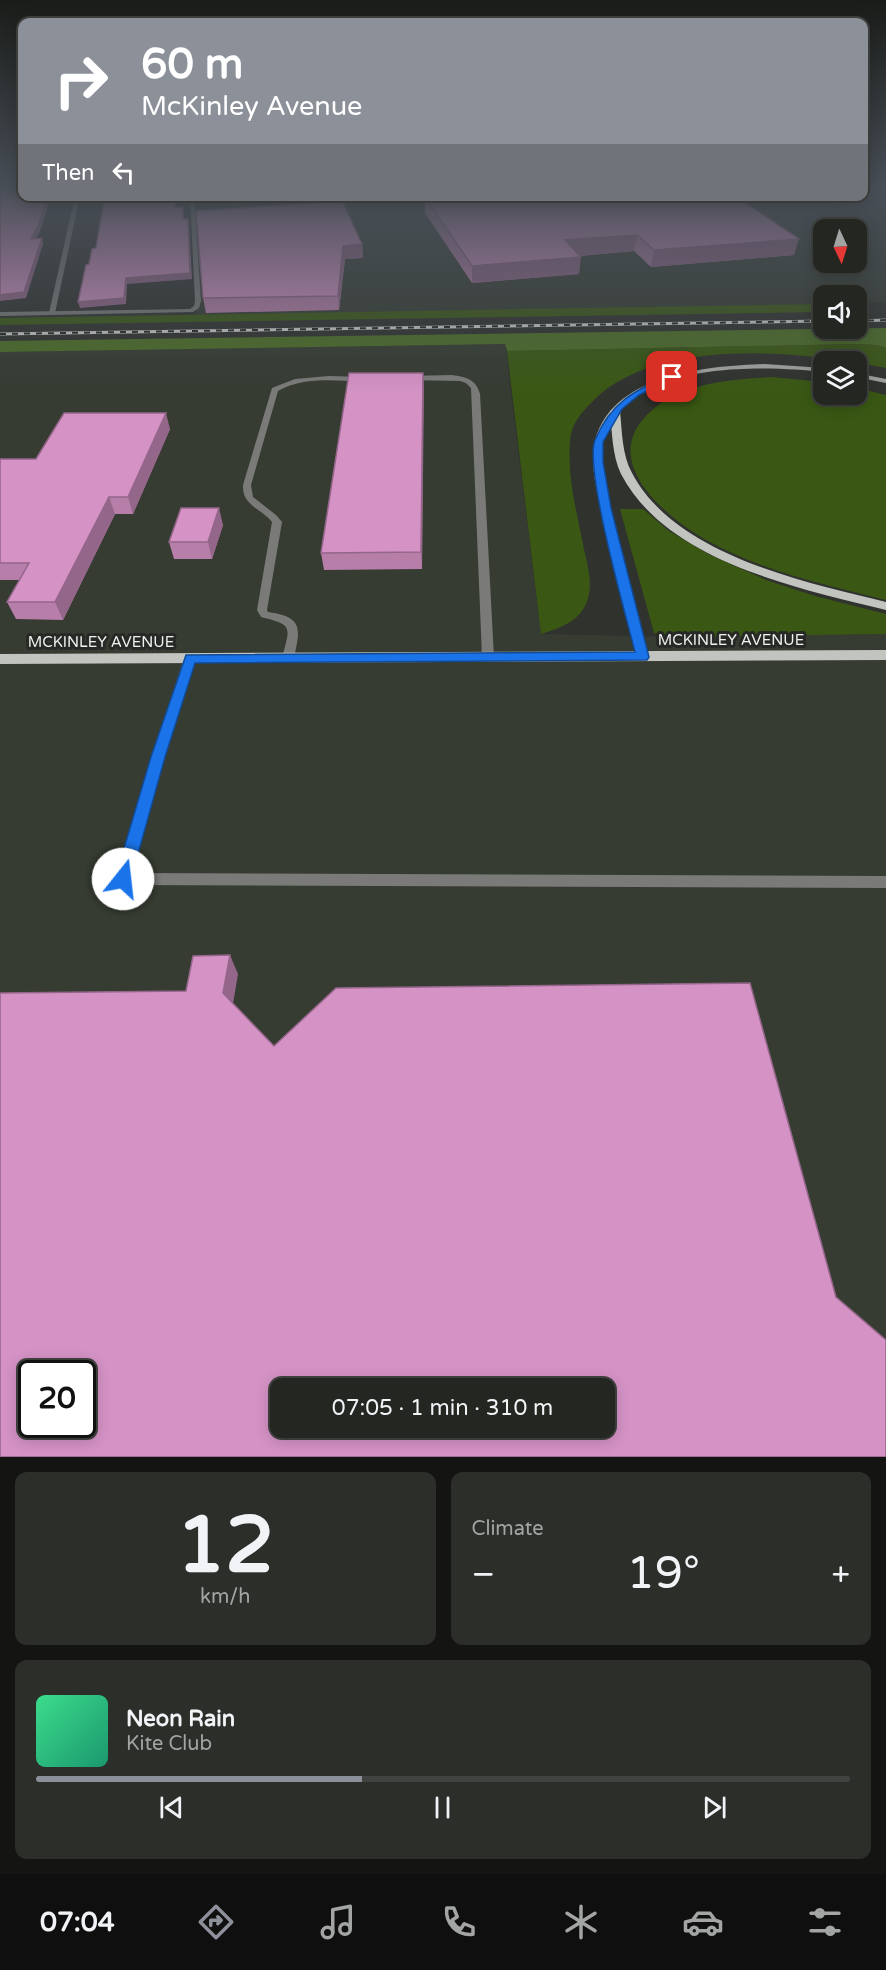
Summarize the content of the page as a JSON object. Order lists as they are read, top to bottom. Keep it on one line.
{"streets":{"main road":["MCKINLEY AVENUE"]},"north":"bottom","page":{"turn":["60 m","McKinley Avenue"],"then":"Then","limit":"20","trip":"07:05 · 1 min · 310 m","tile":[["12","km/h"],"Climate"],"heat":["−","19°","+"],"song":["Neon Rain","Kite Club"],"tabs":"07:04"}}
